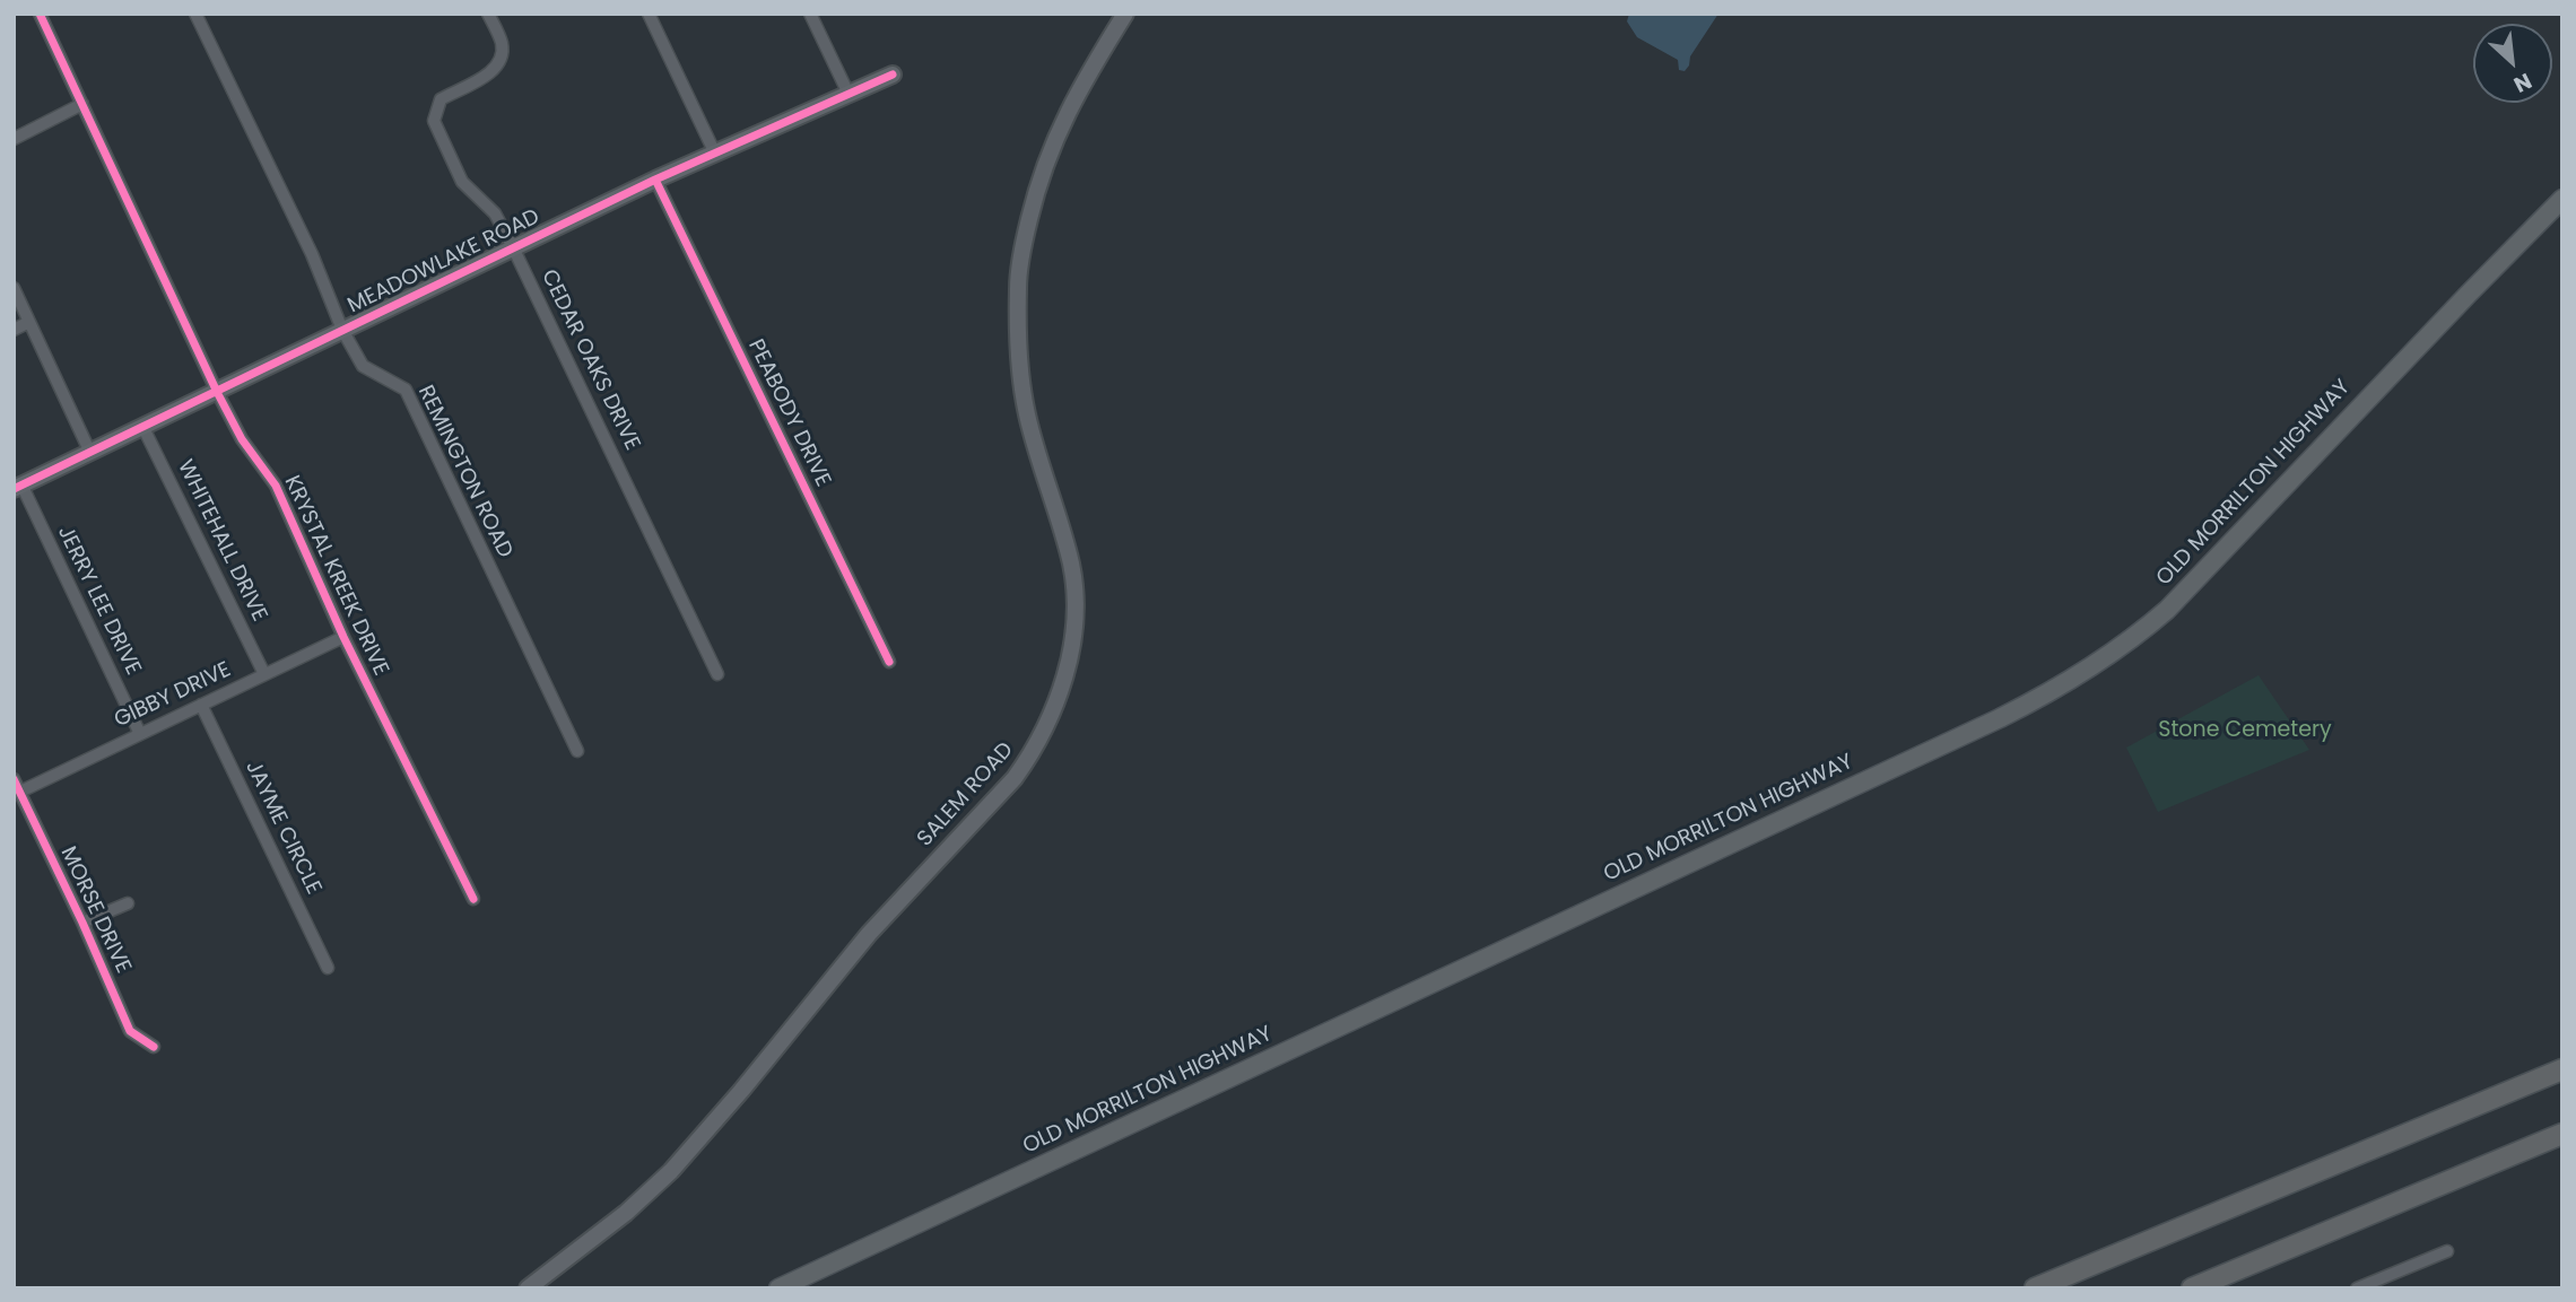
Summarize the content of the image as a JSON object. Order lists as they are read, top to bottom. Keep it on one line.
{"streets":{"main road":["MEADOWLAKE ROAD","OLD MORRILTON HIGHWAY","SALEM ROAD"],"street":["CEDAR OAKS DRIVE","PEABODY DRIVE","REMINGTON ROAD","WHITEHALL DRIVE","KRYSTAL KREEK DRIVE","JERRY LEE DRIVE","GIBBY DRIVE","JAYME CIRCLE","MORSE DRIVE"]},"crossings":[["MEADOWLAKE ROAD","CEDAR OAKS DRIVE"],["MEADOWLAKE ROAD","PEABODY DRIVE"],["MEADOWLAKE ROAD","REMINGTON ROAD"],["MEADOWLAKE ROAD","WHITEHALL DRIVE"],["MEADOWLAKE ROAD","KRYSTAL KREEK DRIVE"],["MEADOWLAKE ROAD","JERRY LEE DRIVE"],["WHITEHALL DRIVE","GIBBY DRIVE"],["KRYSTAL KREEK DRIVE","GIBBY DRIVE"],["JERRY LEE DRIVE","GIBBY DRIVE"],["GIBBY DRIVE","JAYME CIRCLE"],["GIBBY DRIVE","MORSE DRIVE"]],"parks":["Stone Cemetery"],"north":"bottom right"}
